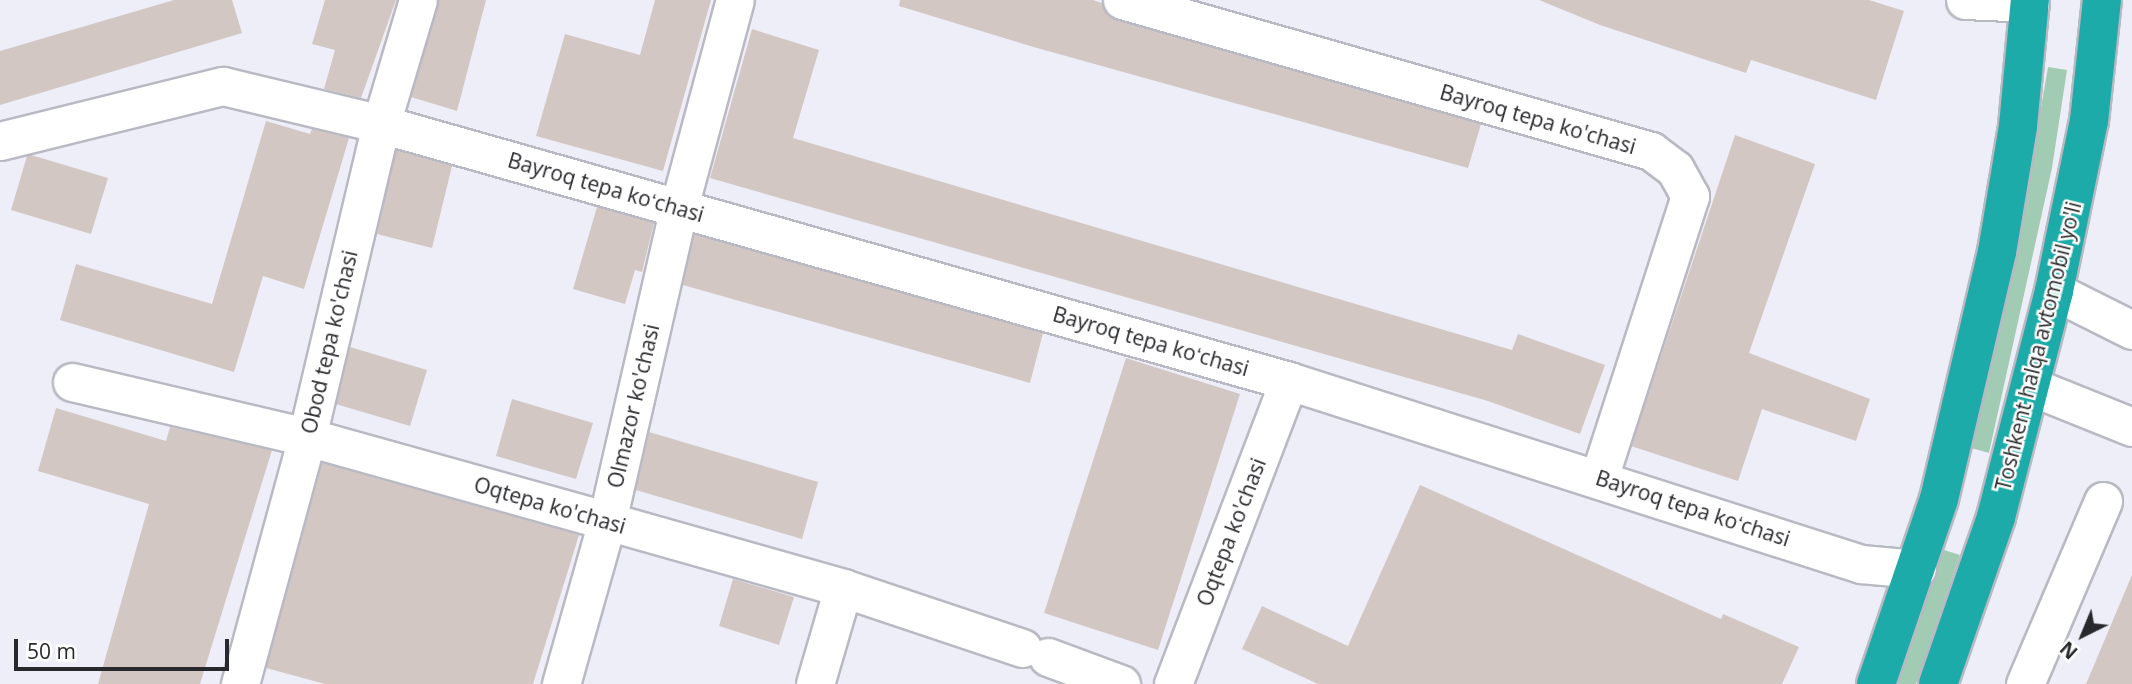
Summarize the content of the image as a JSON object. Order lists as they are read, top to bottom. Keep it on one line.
{"streets":{"highway":["Toshkent halqa avtomobil yo'li"],"street":["Bayroq tepa ko'chasi","Bayroq tepa koʻchasi","Obod tepa ko'chasi","Olmazor ko'chasi","Oqtepa ko'chasi"]},"crossings":[["Bayroq tepa ko'chasi","Bayroq tepa koʻchasi"],["Bayroq tepa koʻchasi","Obod tepa ko'chasi"],["Bayroq tepa koʻchasi","Olmazor ko'chasi"],["Bayroq tepa koʻchasi","Oqtepa ko'chasi"],["Obod tepa ko'chasi","Oqtepa ko'chasi"],["Olmazor ko'chasi","Oqtepa ko'chasi"]],"scale_bar":"50 m","north":"bottom left"}
